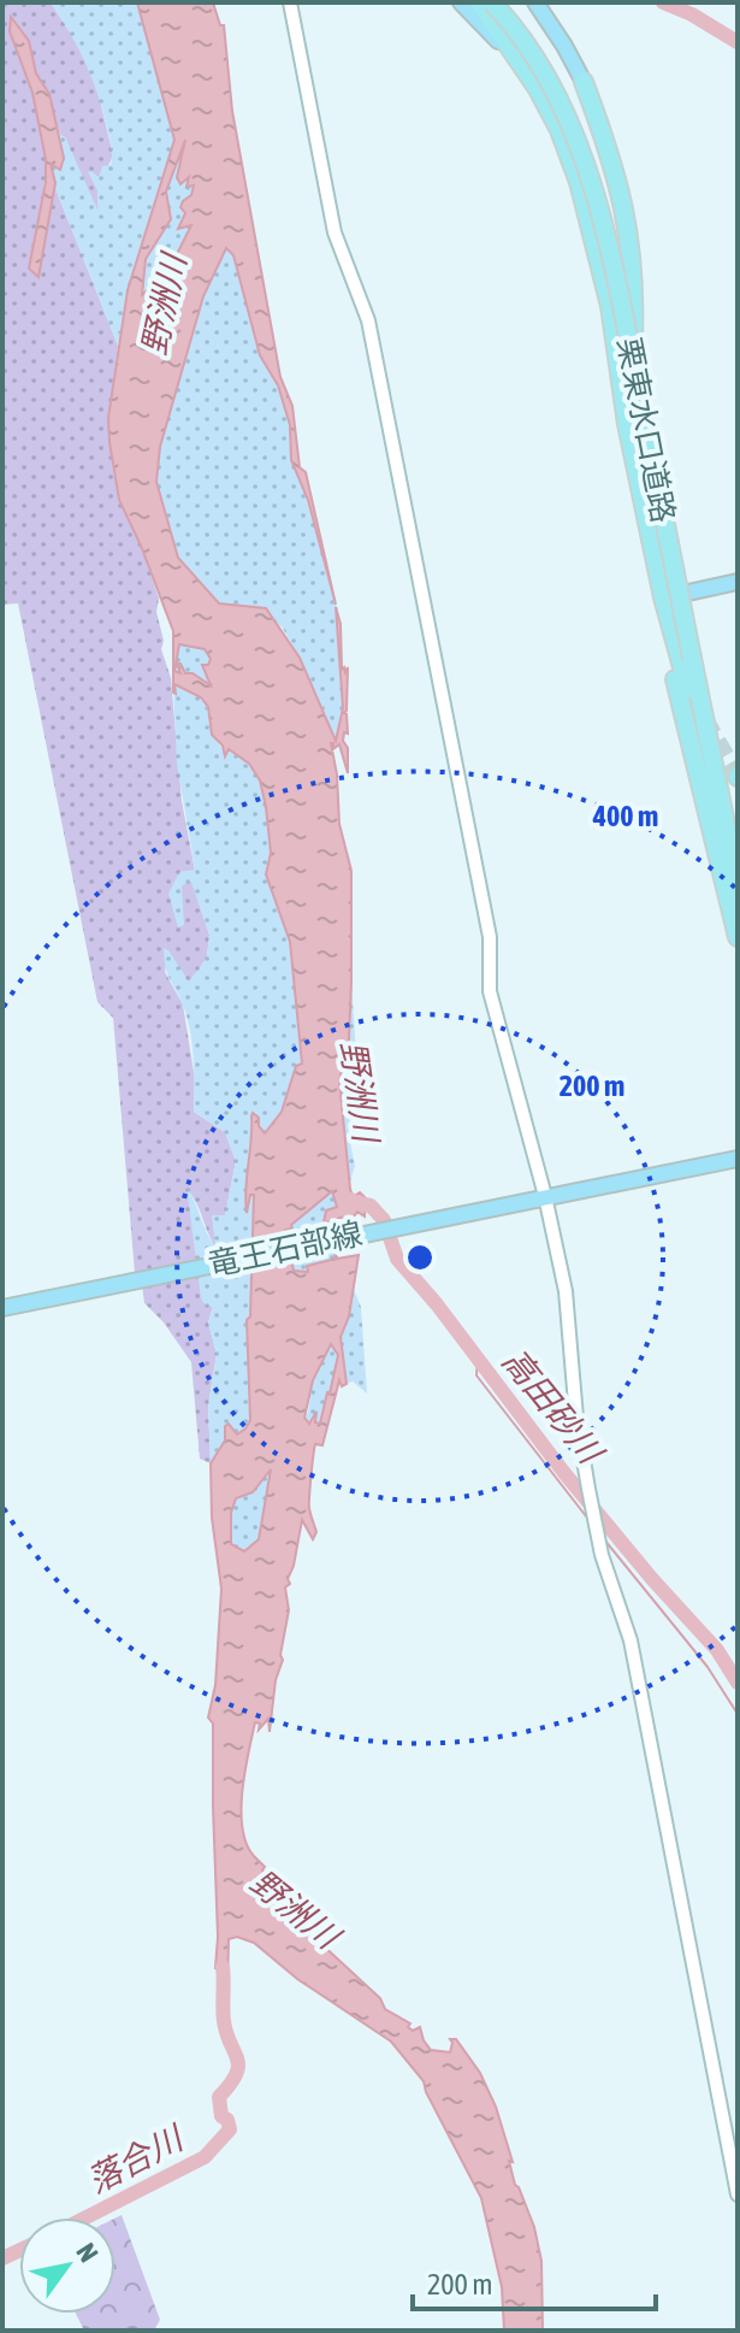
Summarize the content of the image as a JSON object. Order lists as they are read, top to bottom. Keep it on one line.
{"streets":{"highway":["栗東水口道路"],"main road":["竜王石部線"]},"water":["野洲川","高田砂川","落合川"],"scale_bar":"200 m","north":"top right","rings":["400 m","200 m"]}
